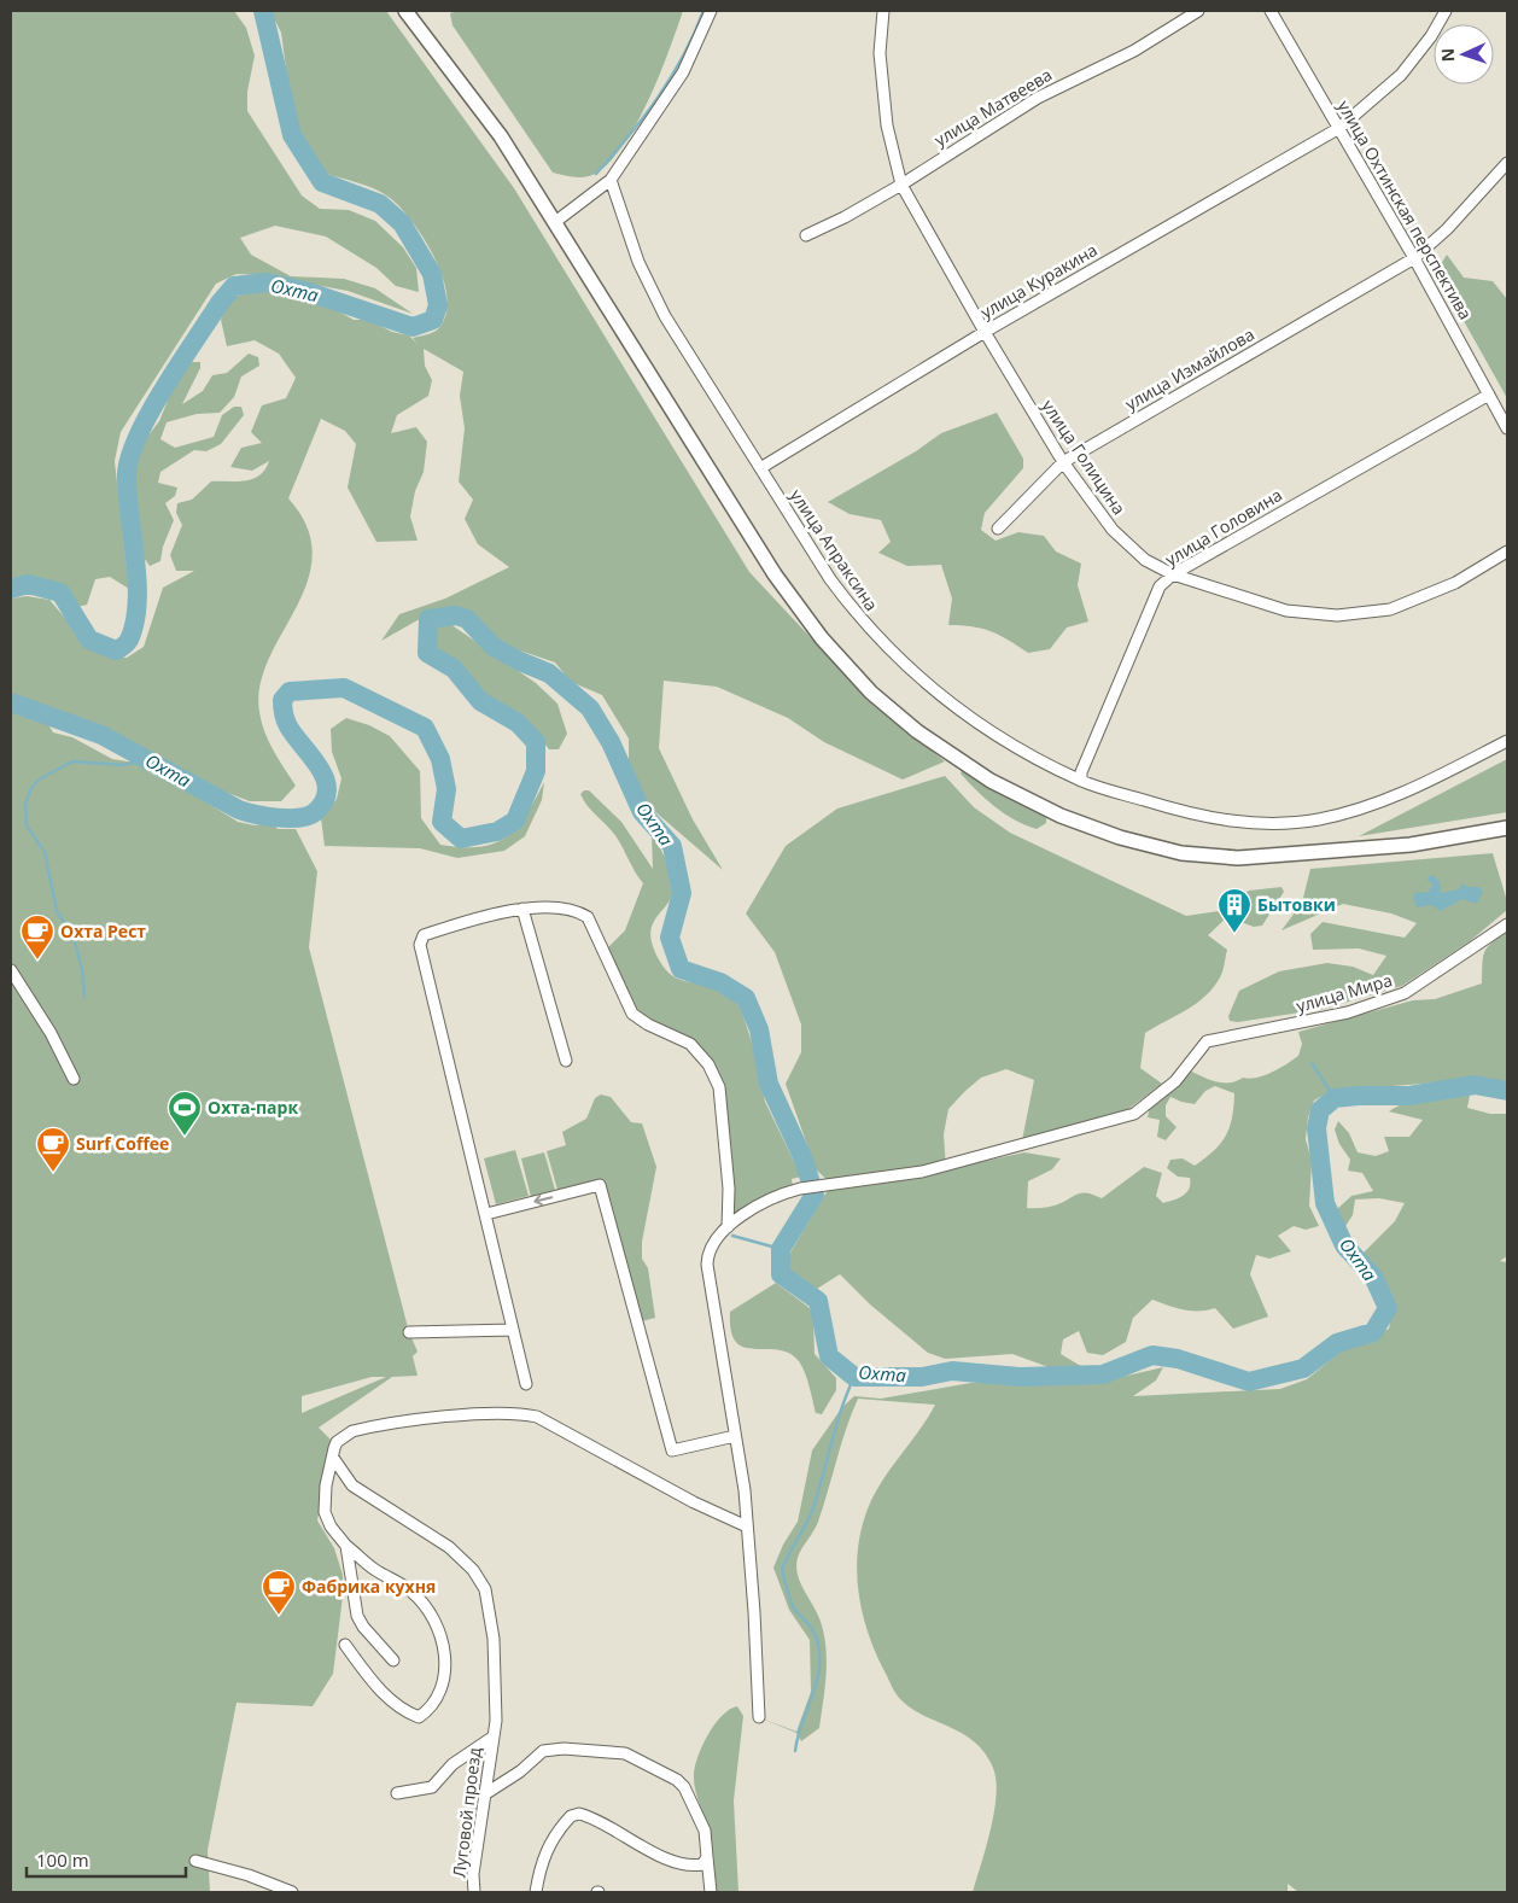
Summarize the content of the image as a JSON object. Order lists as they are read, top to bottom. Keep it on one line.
{"streets":{"street":["улица Матвеева","улица Охтинская перспектива","улица Куракина","улица Измайлова","улица Голицина","улица Головина","улица Апраксина","улица Мира","Луговой проезд"]},"crossings":[["улица Матвеева","улица Голицина"],["улица Охтинская перспектива","улица Куракина"],["улица Охтинская перспектива","улица Измайлова"],["улица Охтинская перспектива","улица Головина"],["улица Куракина","улица Голицина"],["улица Куракина","улица Апраксина"],["улица Измайлова","улица Голицина"],["улица Голицина","улица Головина"],["улица Головина","улица Апраксина"]],"water":["Охта"],"places":{"building":["Бытовки"],"cafe":["Охта Рест","Surf Coffee","Фабрика кухня"],"sports":["Охта-парк"]},"scale_bar":"100 m","north":"left"}
